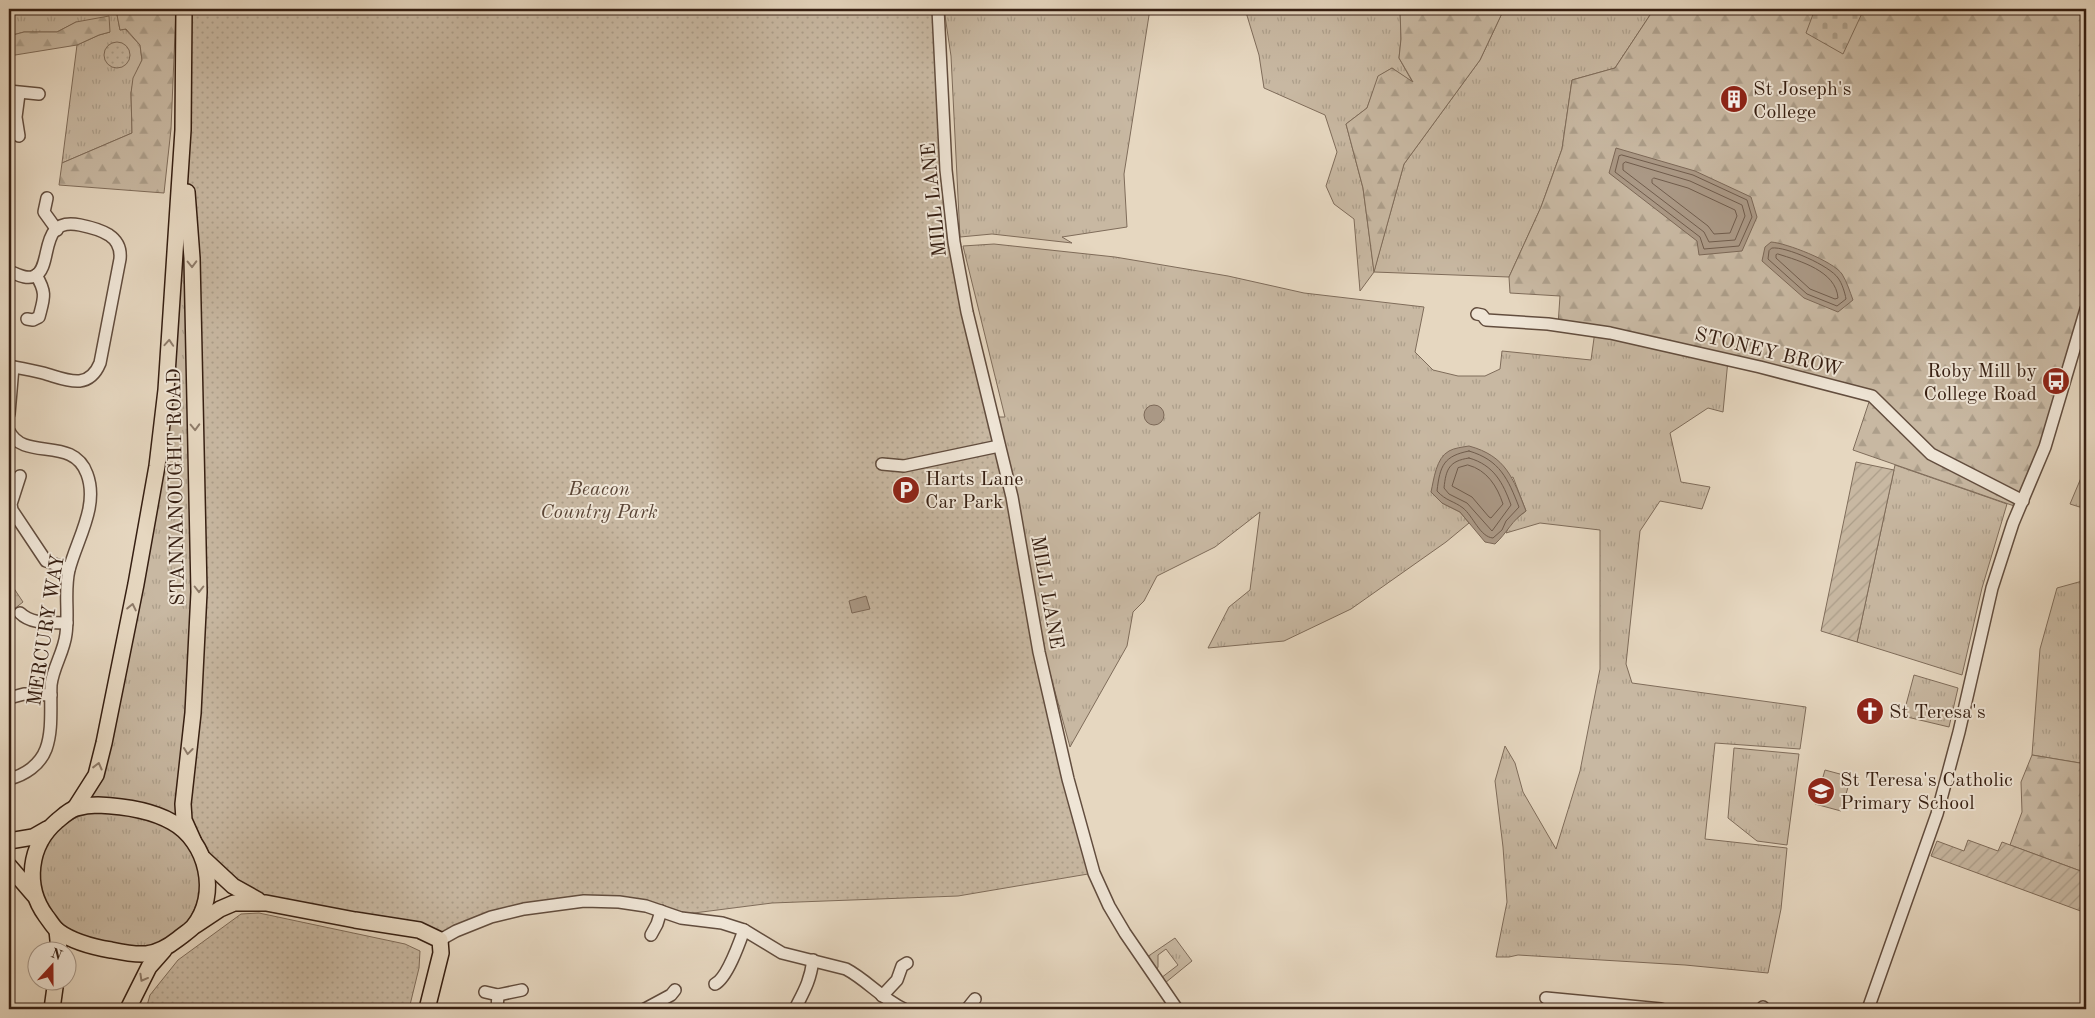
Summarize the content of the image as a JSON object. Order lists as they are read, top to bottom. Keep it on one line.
{"streets":{"main road":["STANNANOUGHT ROAD"],"street":["MILL LANE","STONEY BROW","MERCURY WAY"]},"parks":["Beacon Country Park"],"places":{"building":["St Joseph's College"],"bus stop":["Roby Mill by College Road"],"parking":["Harts Lane Car Park"],"church":["St Teresa's"],"school or university":["St Teresa's Catholic Primary School"]},"north":"top"}
